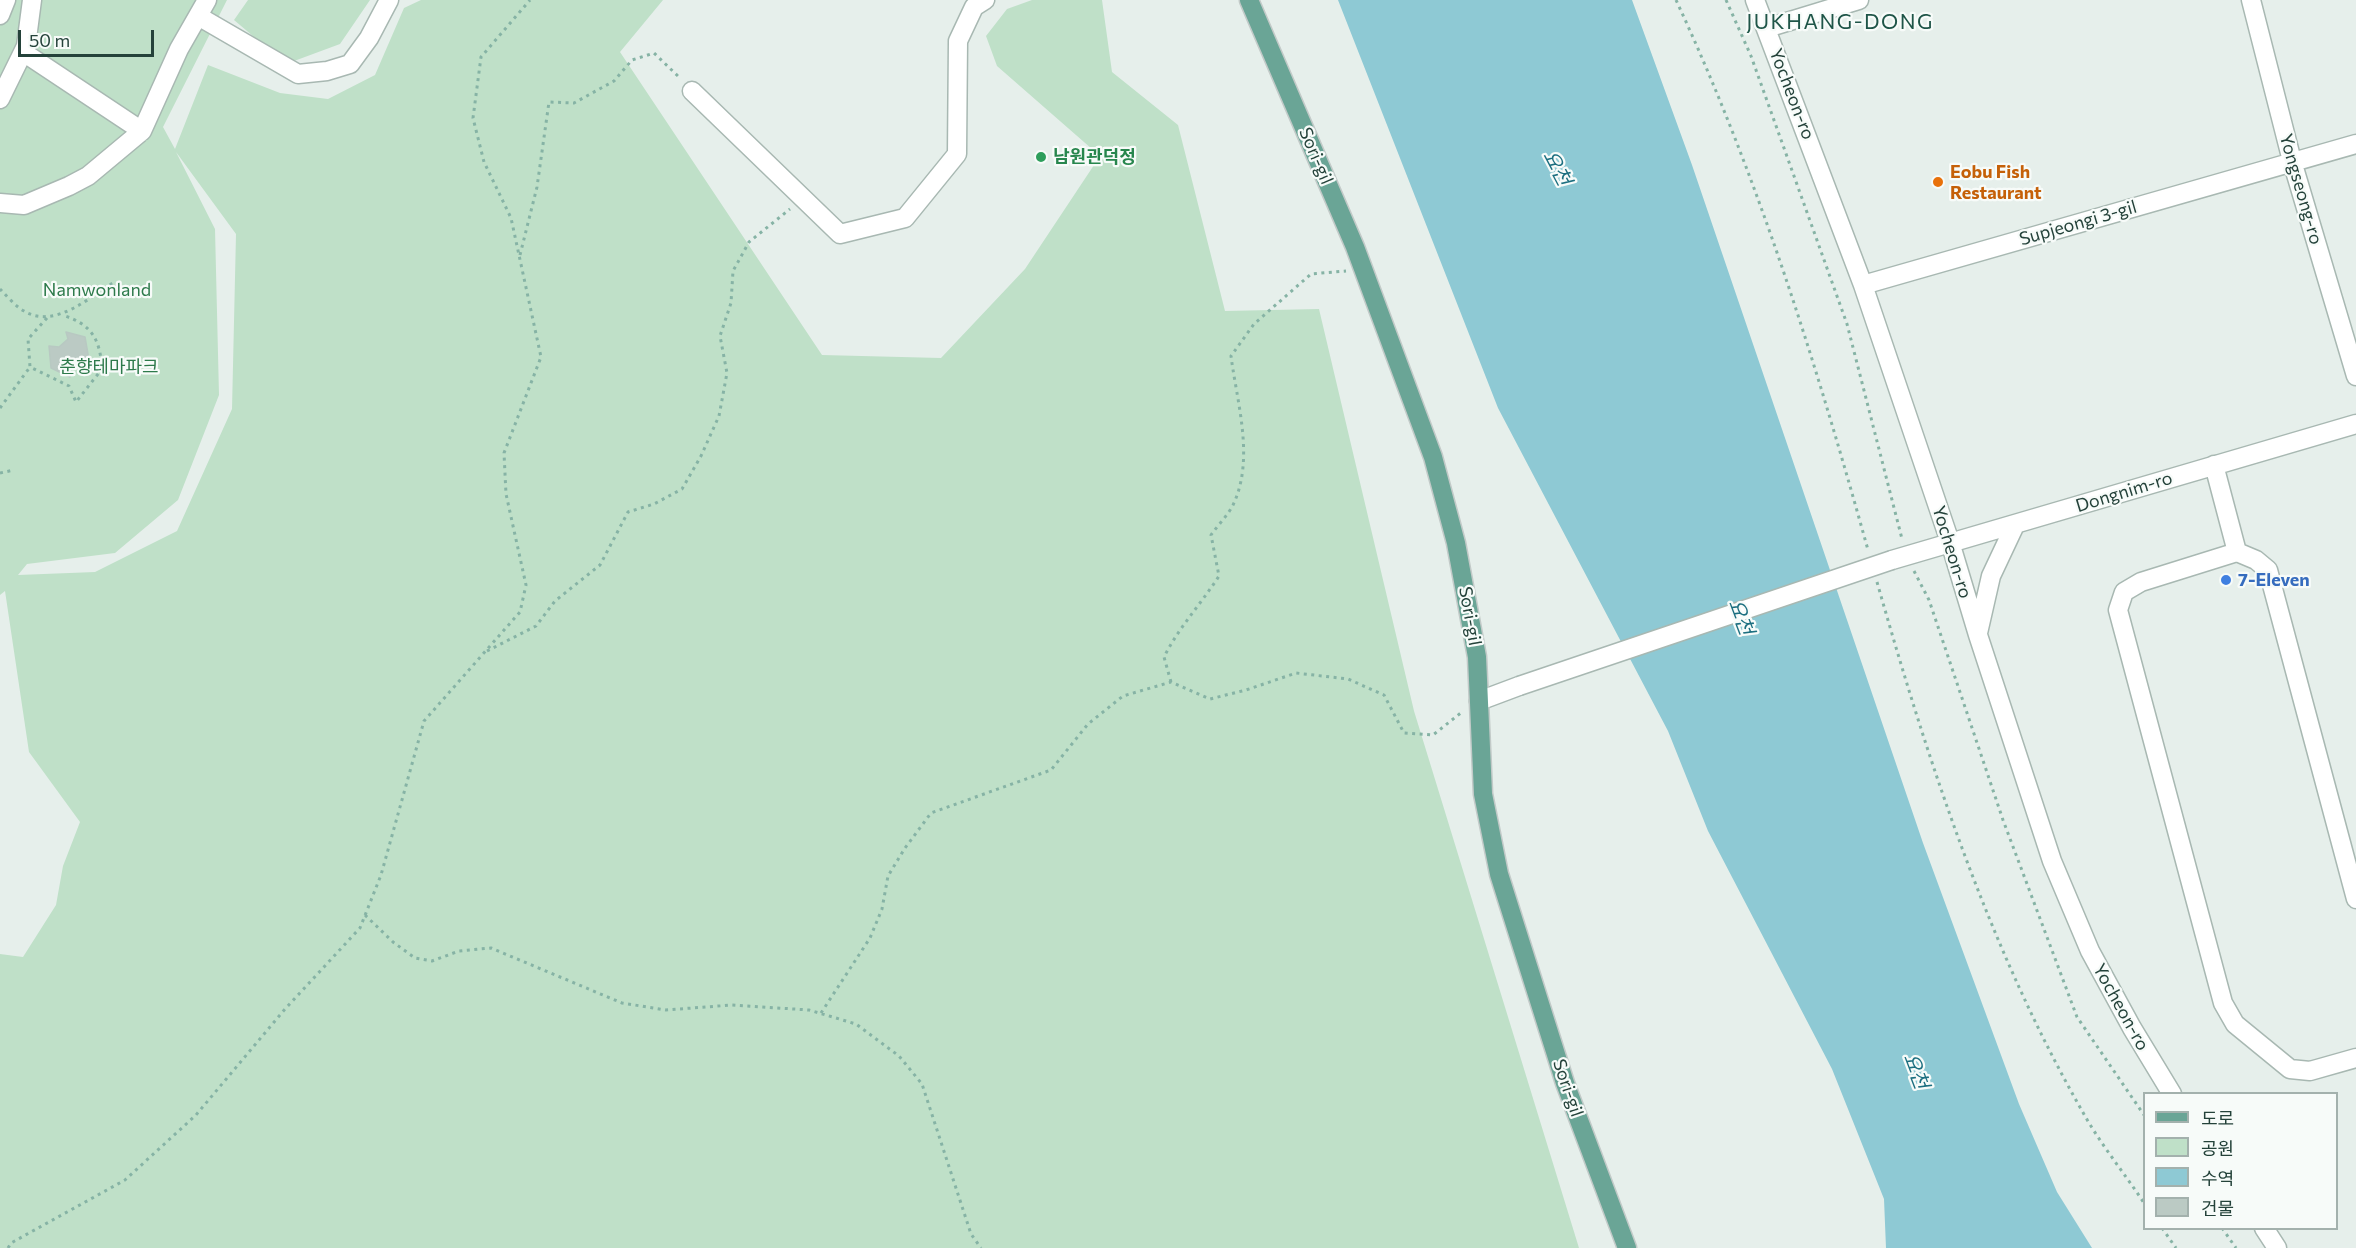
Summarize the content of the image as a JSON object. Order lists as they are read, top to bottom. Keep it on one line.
{"streets":{"main road":["Sori-gil"],"street":["Yocheon-ro","Yongseong-ro","Supjeongi 3-gil","Dongnim-ro"]},"crossings":[["Yocheon-ro","Supjeongi 3-gil"],["Yocheon-ro","Dongnim-ro"],["Sori-gil","Dongnim-ro"],["Yongseong-ro","Supjeongi 3-gil"]],"districts":["JUKHANG-DONG"],"water":["요천"],"parks":["Namwonland","춘향테마파크"],"places":["남원관덕정","Eobu Fish Restaurant","7-Eleven"],"legend":["도로","공원","수역","건물"],"scale_bar":"50 m"}
